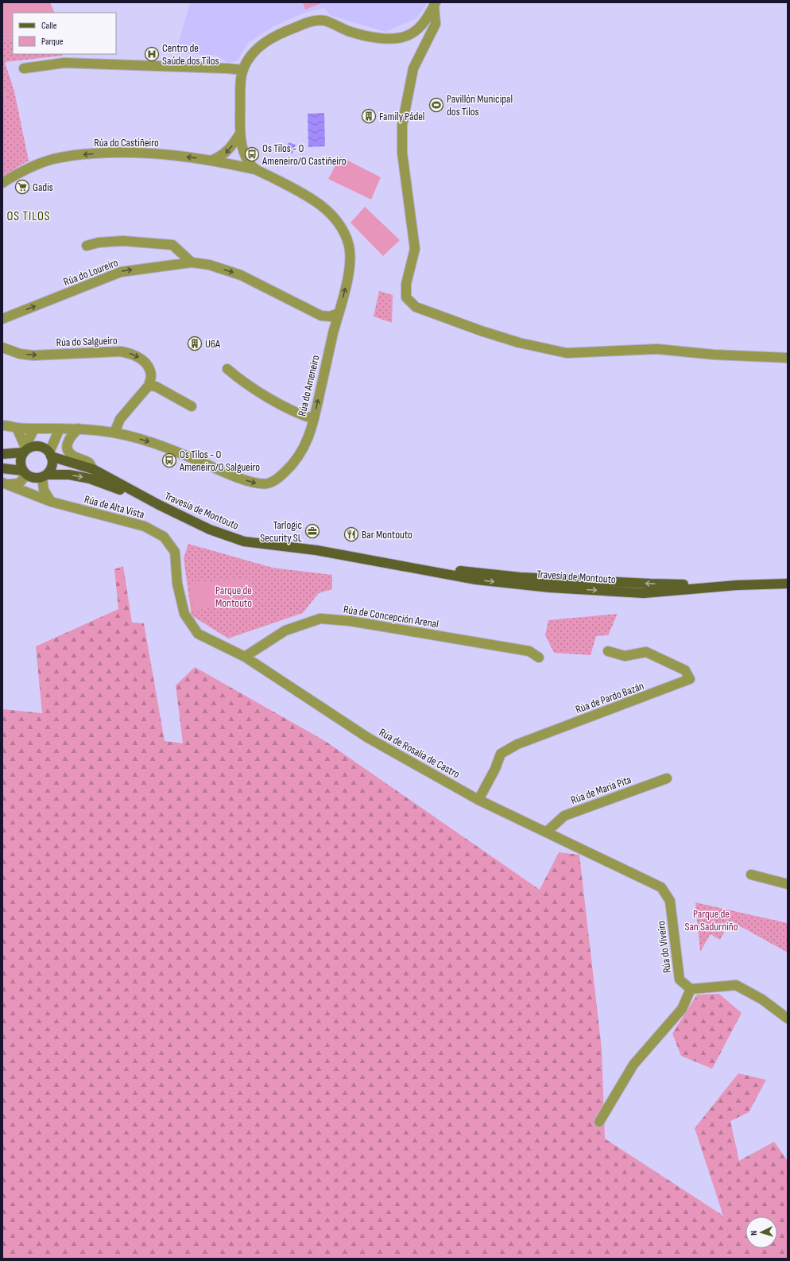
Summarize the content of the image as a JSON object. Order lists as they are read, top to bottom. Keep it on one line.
{"streets":{"main road":["Travesía de Montouto"],"street":["Rúa do Castiñeiro","Rúa do Loureiro","Rúa do Salgueiro","Rúa do Ameneiro","Rúa de Alta Vista","Rúa de Concepción Arenal","Rúa de Pardo Bazán","Rúa de Rosalía de Castro","Rúa de María Pita","Rúa do Viveiro"]},"crossings":[["Rúa do Castiñeiro","Rúa do Ameneiro"],["Rúa do Loureiro","Rúa do Ameneiro"],["Rúa de Alta Vista","Travesía de Montouto"],["Rúa de Alta Vista","Rúa de Rosalía de Castro"],["Rúa de Concepción Arenal","Rúa de Rosalía de Castro"],["Rúa de Pardo Bazán","Rúa de Rosalía de Castro"],["Rúa de Rosalía de Castro","Rúa de María Pita"],["Rúa de Rosalía de Castro","Rúa do Viveiro"]],"one_way":["Rúa do Castiñeiro","Rúa do Salgueiro"],"districts":["OS TILOS"],"parks":["Parque de Montouto","Parque de San Sadurniño"],"places":{"hospital":["Centro de Saúde dos Tilos"],"sports":["Pavillón Municipal dos Tilos"],"building":["Family Pádel","U6A"],"bus stop":["Os Tilos - O Ameneiro/O Castiñeiro","Os Tilos - O Ameneiro/O Salgueiro"],"supermarket":["Gadis"],"office":["Tarlogic Security SL"],"restaurant":["Bar Montouto"]},"legend":["Calle","Parque"],"north":"left"}
